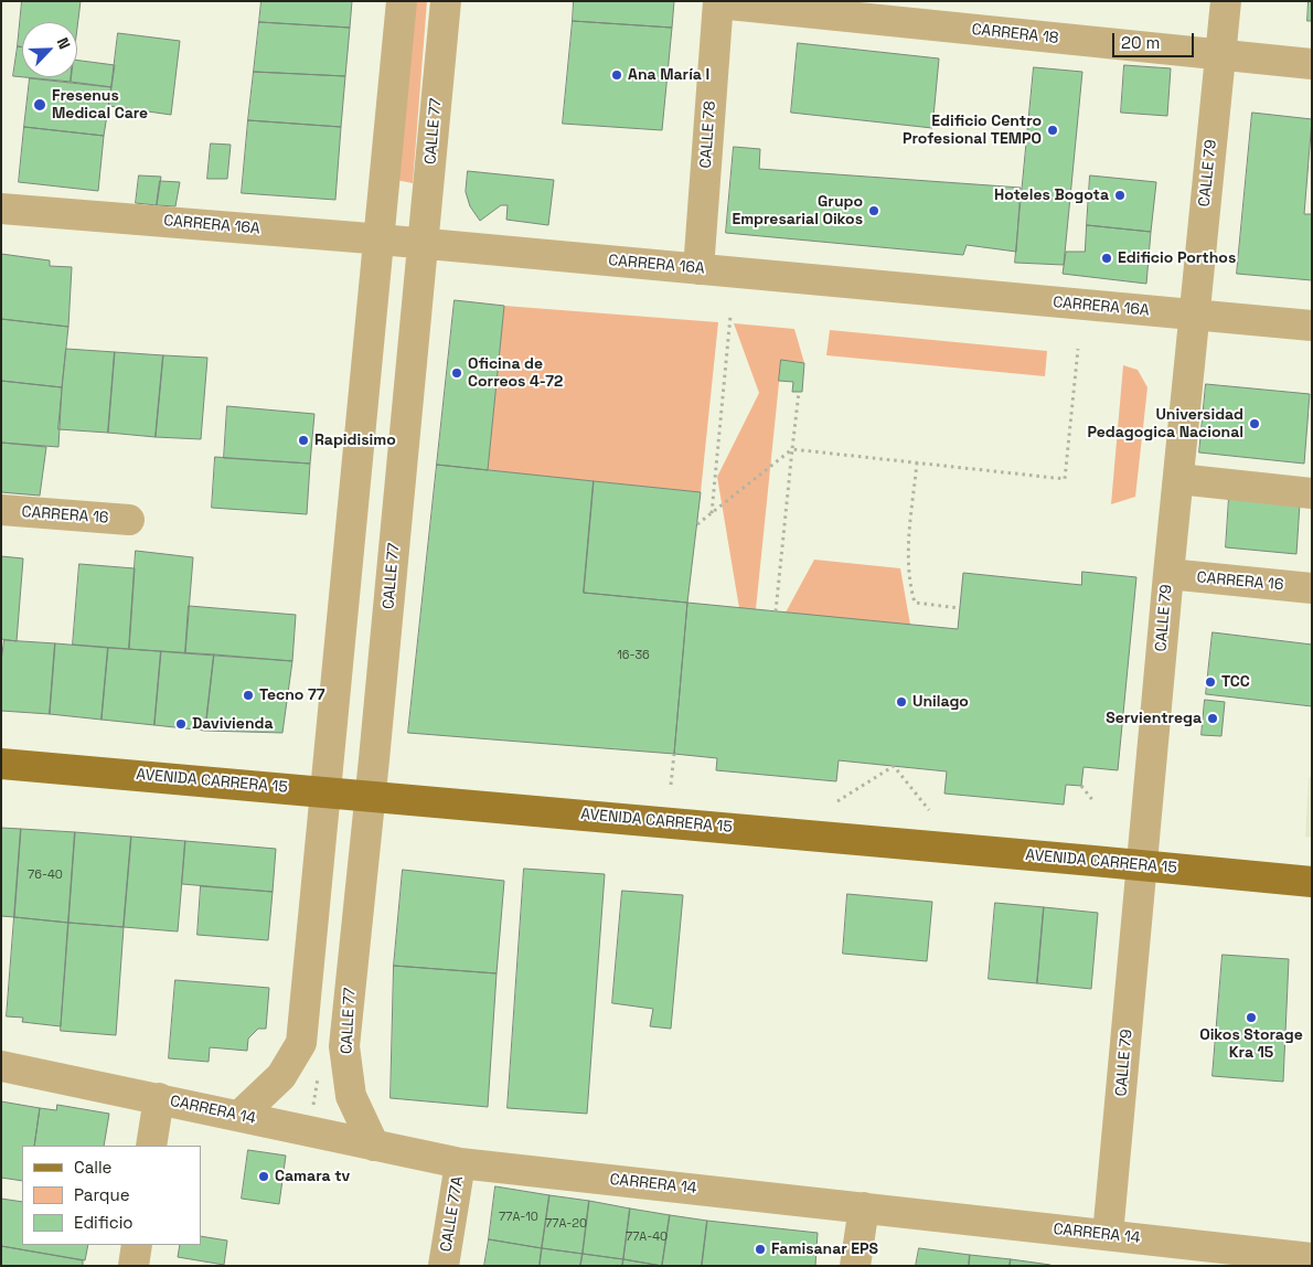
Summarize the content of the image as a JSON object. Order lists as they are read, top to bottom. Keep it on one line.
{"streets":{"main road":["AVENIDA CARRERA 15"],"street":["CARRERA 18","CALLE 77","CALLE 78","CALLE 79","CARRERA 16A","CARRERA 16","CARRERA 14","CALLE 77A"]},"crossings":[["CARRERA 18","CALLE 78"],["CARRERA 18","CALLE 79"],["CALLE 77","CARRERA 16A"],["CALLE 77","AVENIDA CARRERA 15"],["CALLE 77","CARRERA 14"],["CALLE 78","CARRERA 16A"],["CALLE 79","CARRERA 16A"],["CALLE 79","CARRERA 16"],["CALLE 79","AVENIDA CARRERA 15"],["CALLE 79","CARRERA 14"],["CARRERA 14","CALLE 77A"]],"places":["Ana María I","Fresenus Medical Care","Edificio Centro Profesional TEMPO","Hoteles Bogota","Grupo Empresarial Oikos","Edificio Porthos","Oficina de Correos 4-72","Universidad Pedagogica Nacional","Rapidisimo","TCC","Tecno 77","Unilago","Servientrega","Davivienda","Oikos Storage Kra 15","Camara tv","Famisanar EPS"],"house_numbers":["16-36","76-40","77A-10","77A-20","77A-40"],"legend":["Calle","Parque","Edificio"],"scale_bar":"20 m","north":"top right"}
